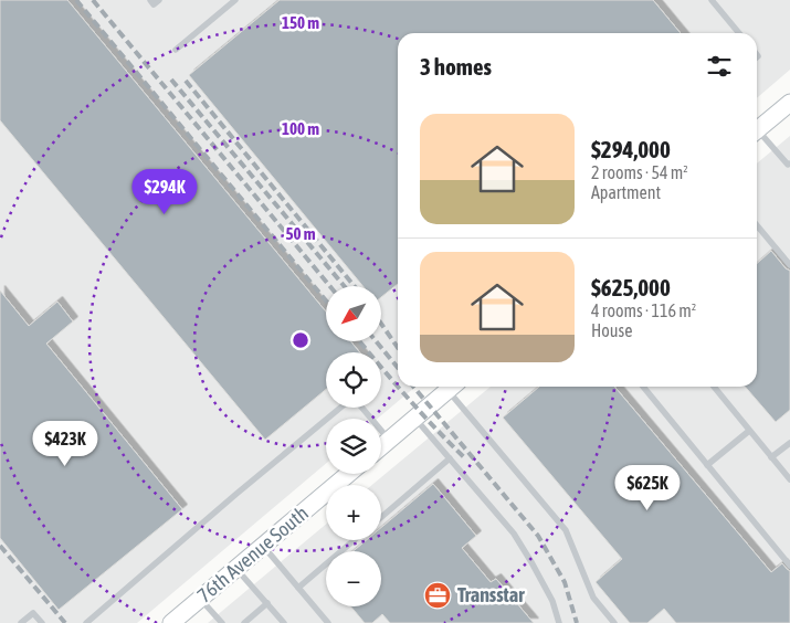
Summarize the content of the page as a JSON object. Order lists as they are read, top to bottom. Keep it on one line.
{"streets":{"street":["76th Avenue South"]},"places":{"office":["Transstar"]},"north":"bottom left","page":{"heading":"3 homes","list":[{"name":"$294,000","note":"2 rooms · 54 m² · Apartment"},{"name":"$625,000","note":"4 rooms · 116 m² · House"}],"price":["$294K","$423K","$625K"],"map_buttons":["+","−"]},"rings":["150 m","100 m","50 m"]}
